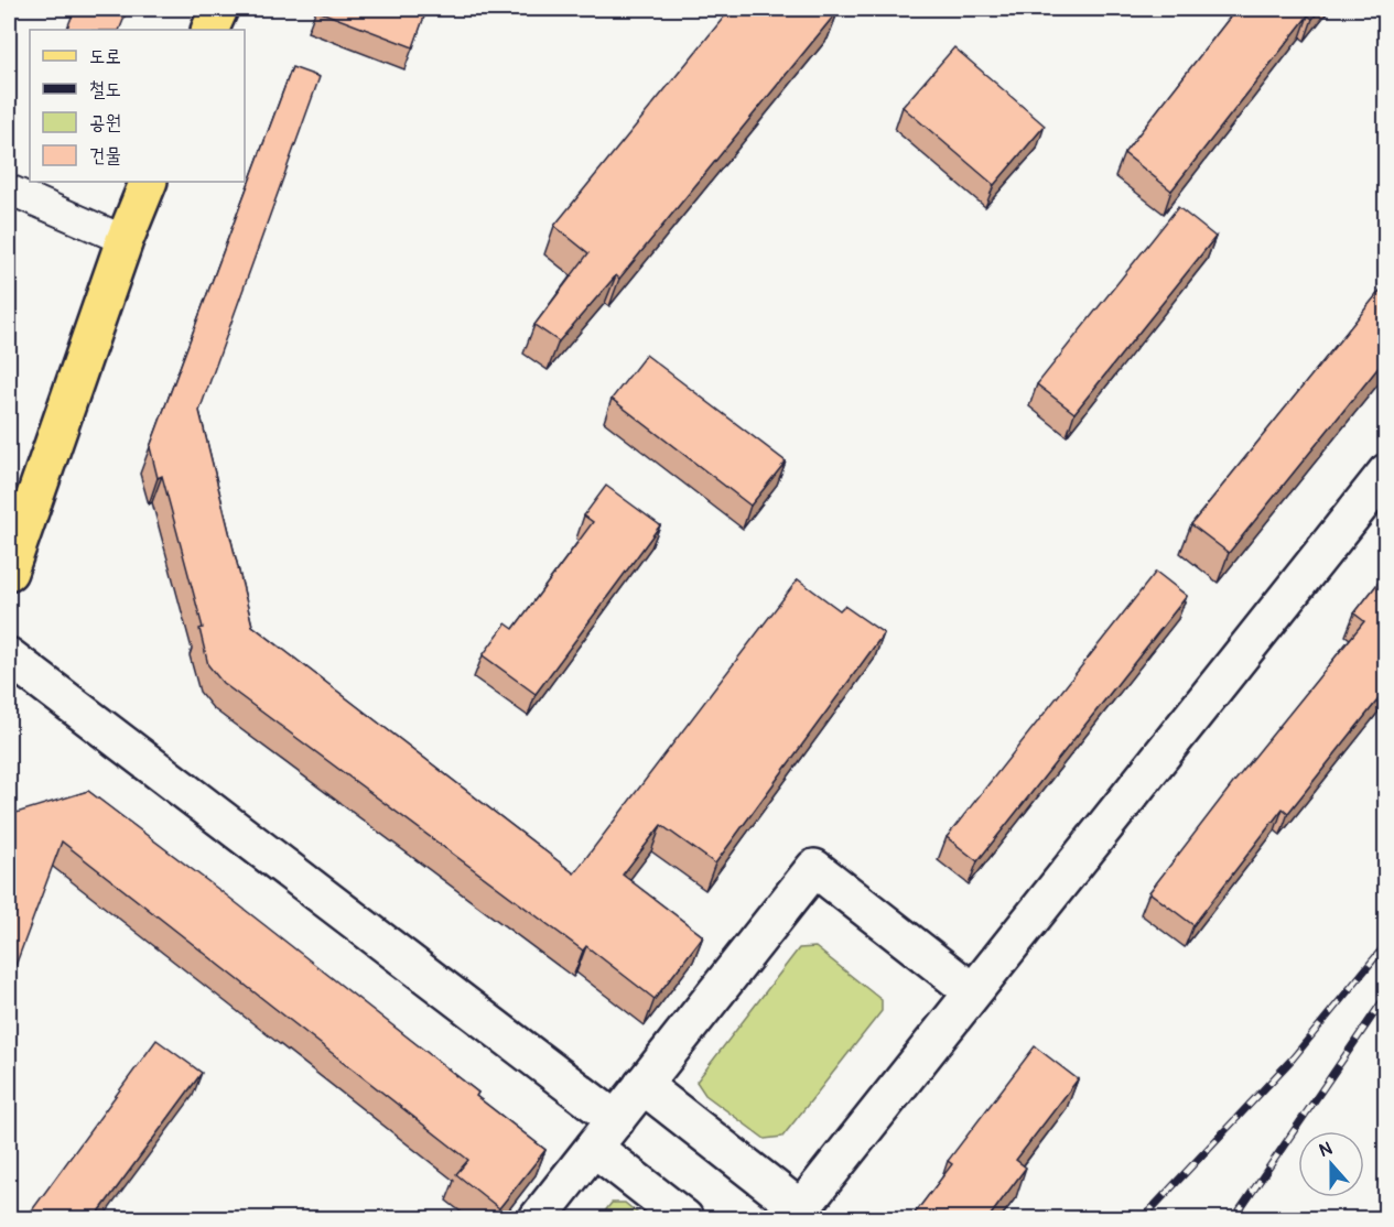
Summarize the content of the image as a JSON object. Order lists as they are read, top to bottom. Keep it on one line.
{"legend":["도로","철도","공원","건물"],"north":"top"}
